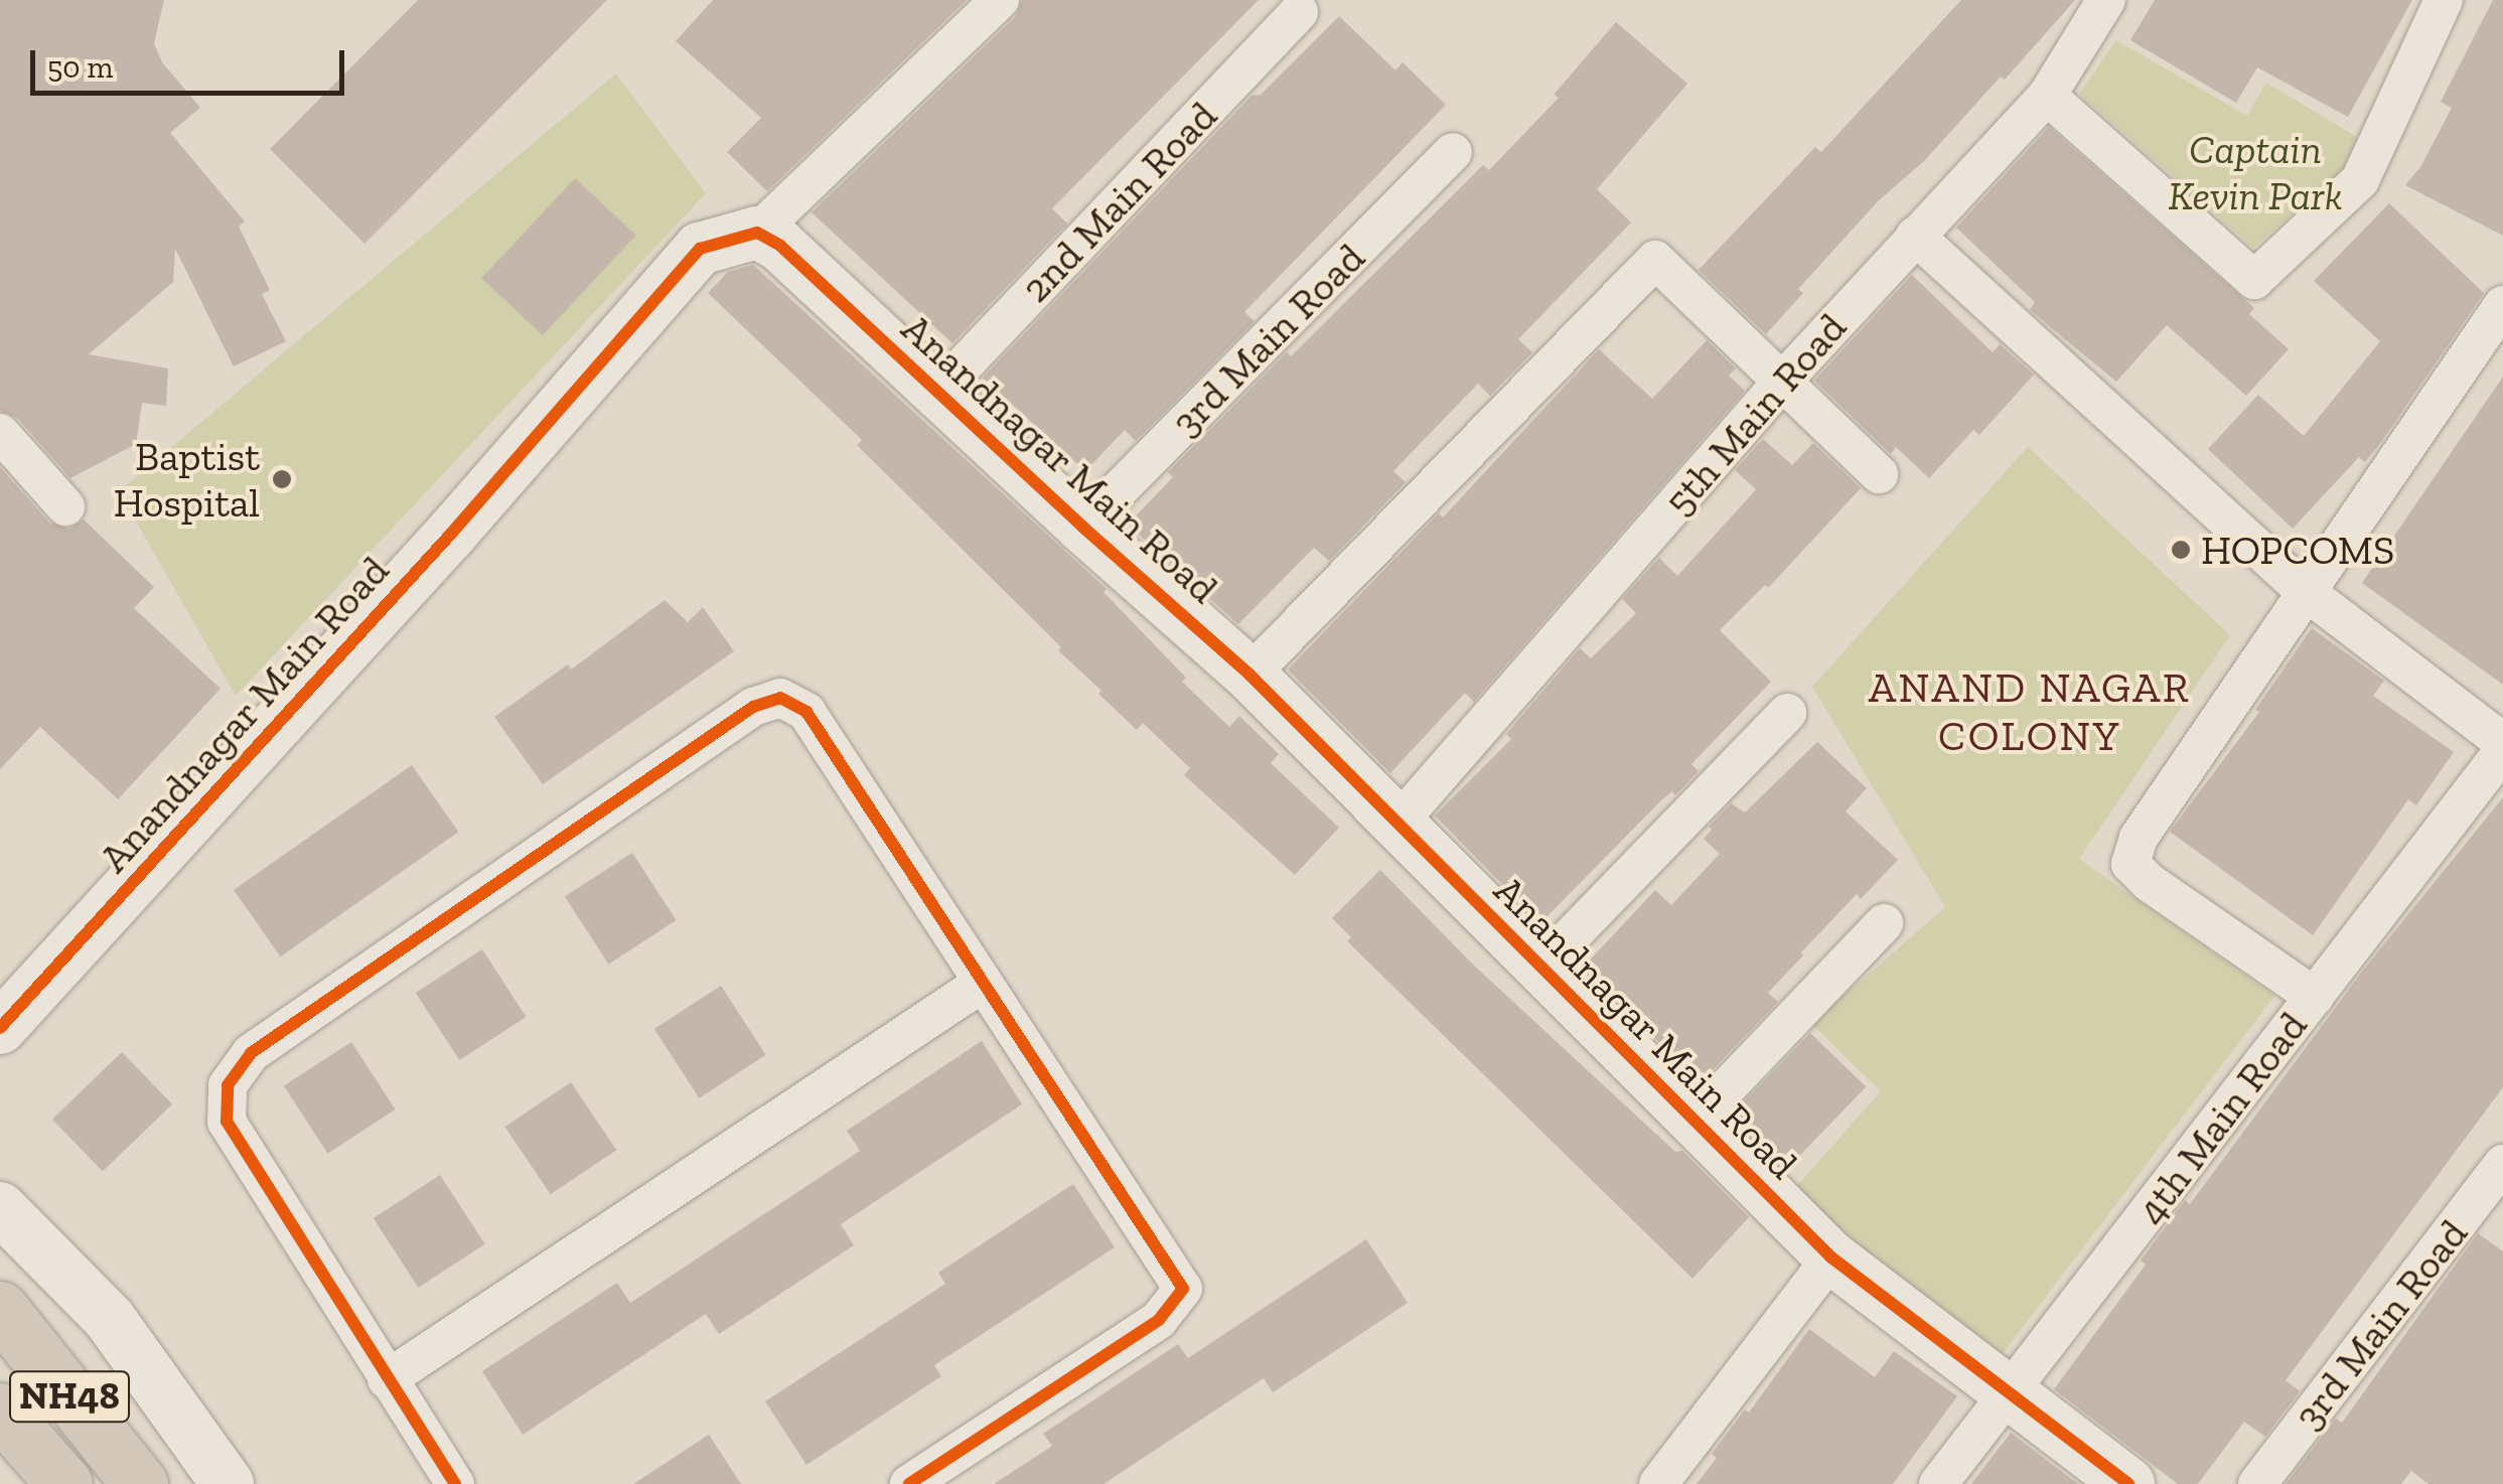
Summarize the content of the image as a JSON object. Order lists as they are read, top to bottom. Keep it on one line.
{"streets":{"highway":["NH48"],"street":["2nd Main Road","3rd Main Road","5th Main Road","Anandnagar Main Road","4th Main Road"]},"crossings":[["2nd Main Road","Anandnagar Main Road"],["3rd Main Road","Anandnagar Main Road"],["5th Main Road","Anandnagar Main Road"],["Anandnagar Main Road","4th Main Road"]],"districts":["ANAND NAGAR COLONY"],"parks":["Captain Kevin Park"],"places":["Baptist Hospital","HOPCOMS"],"scale_bar":"50 m"}
